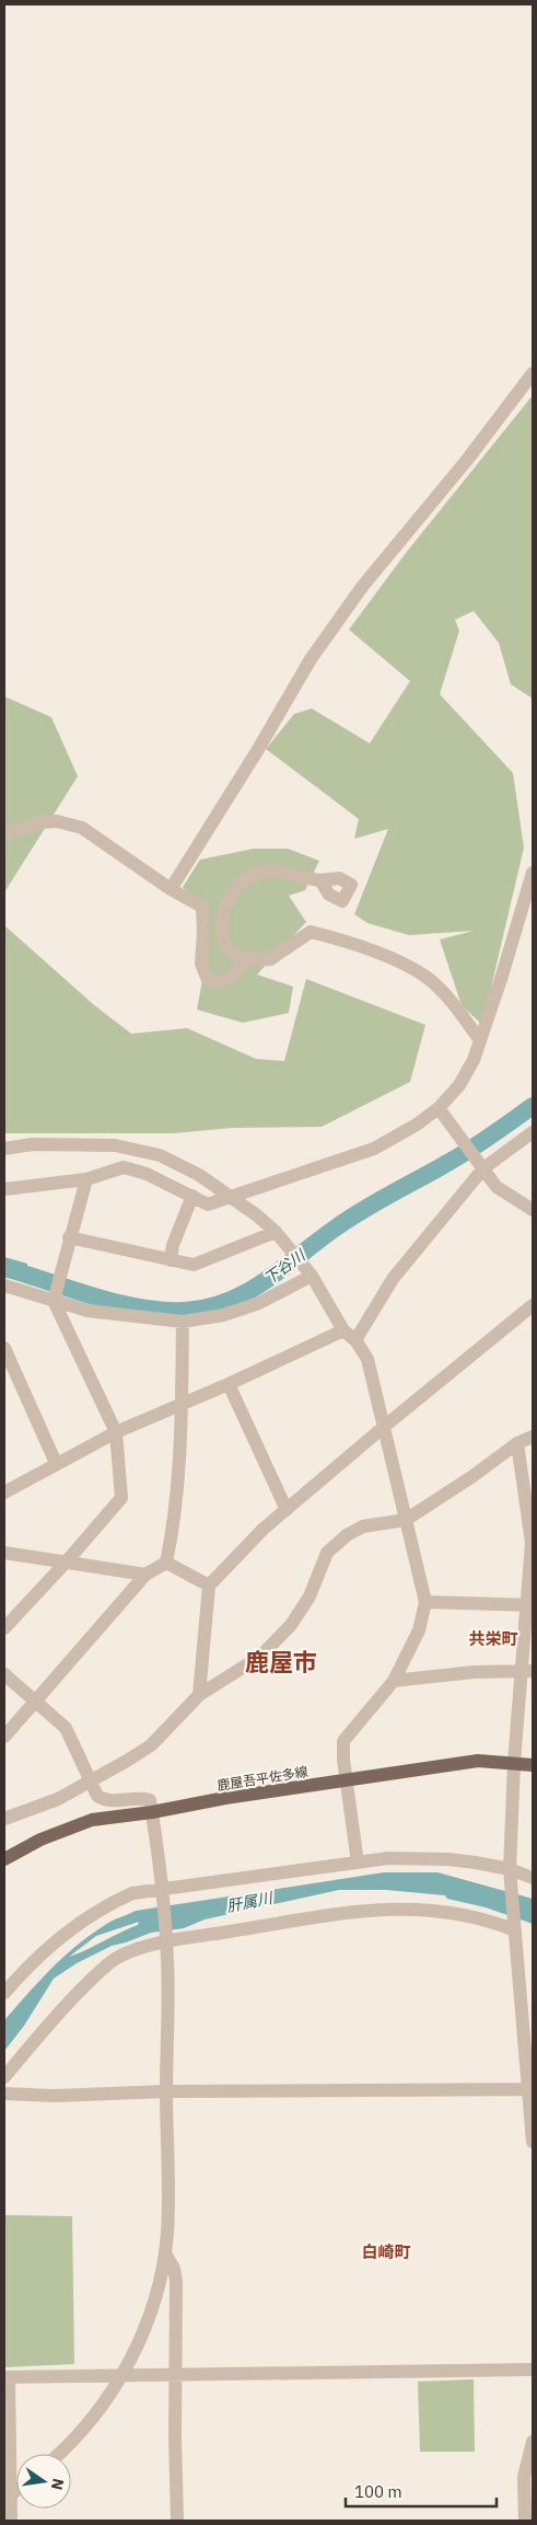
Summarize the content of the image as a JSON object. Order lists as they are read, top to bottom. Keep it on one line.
{"streets":{"main road":["鹿屋吾平佐多線"]},"districts":["共栄町","鹿屋市","白崎町"],"water":["下谷川","肝属川"],"scale_bar":"100 m","north":"right"}
